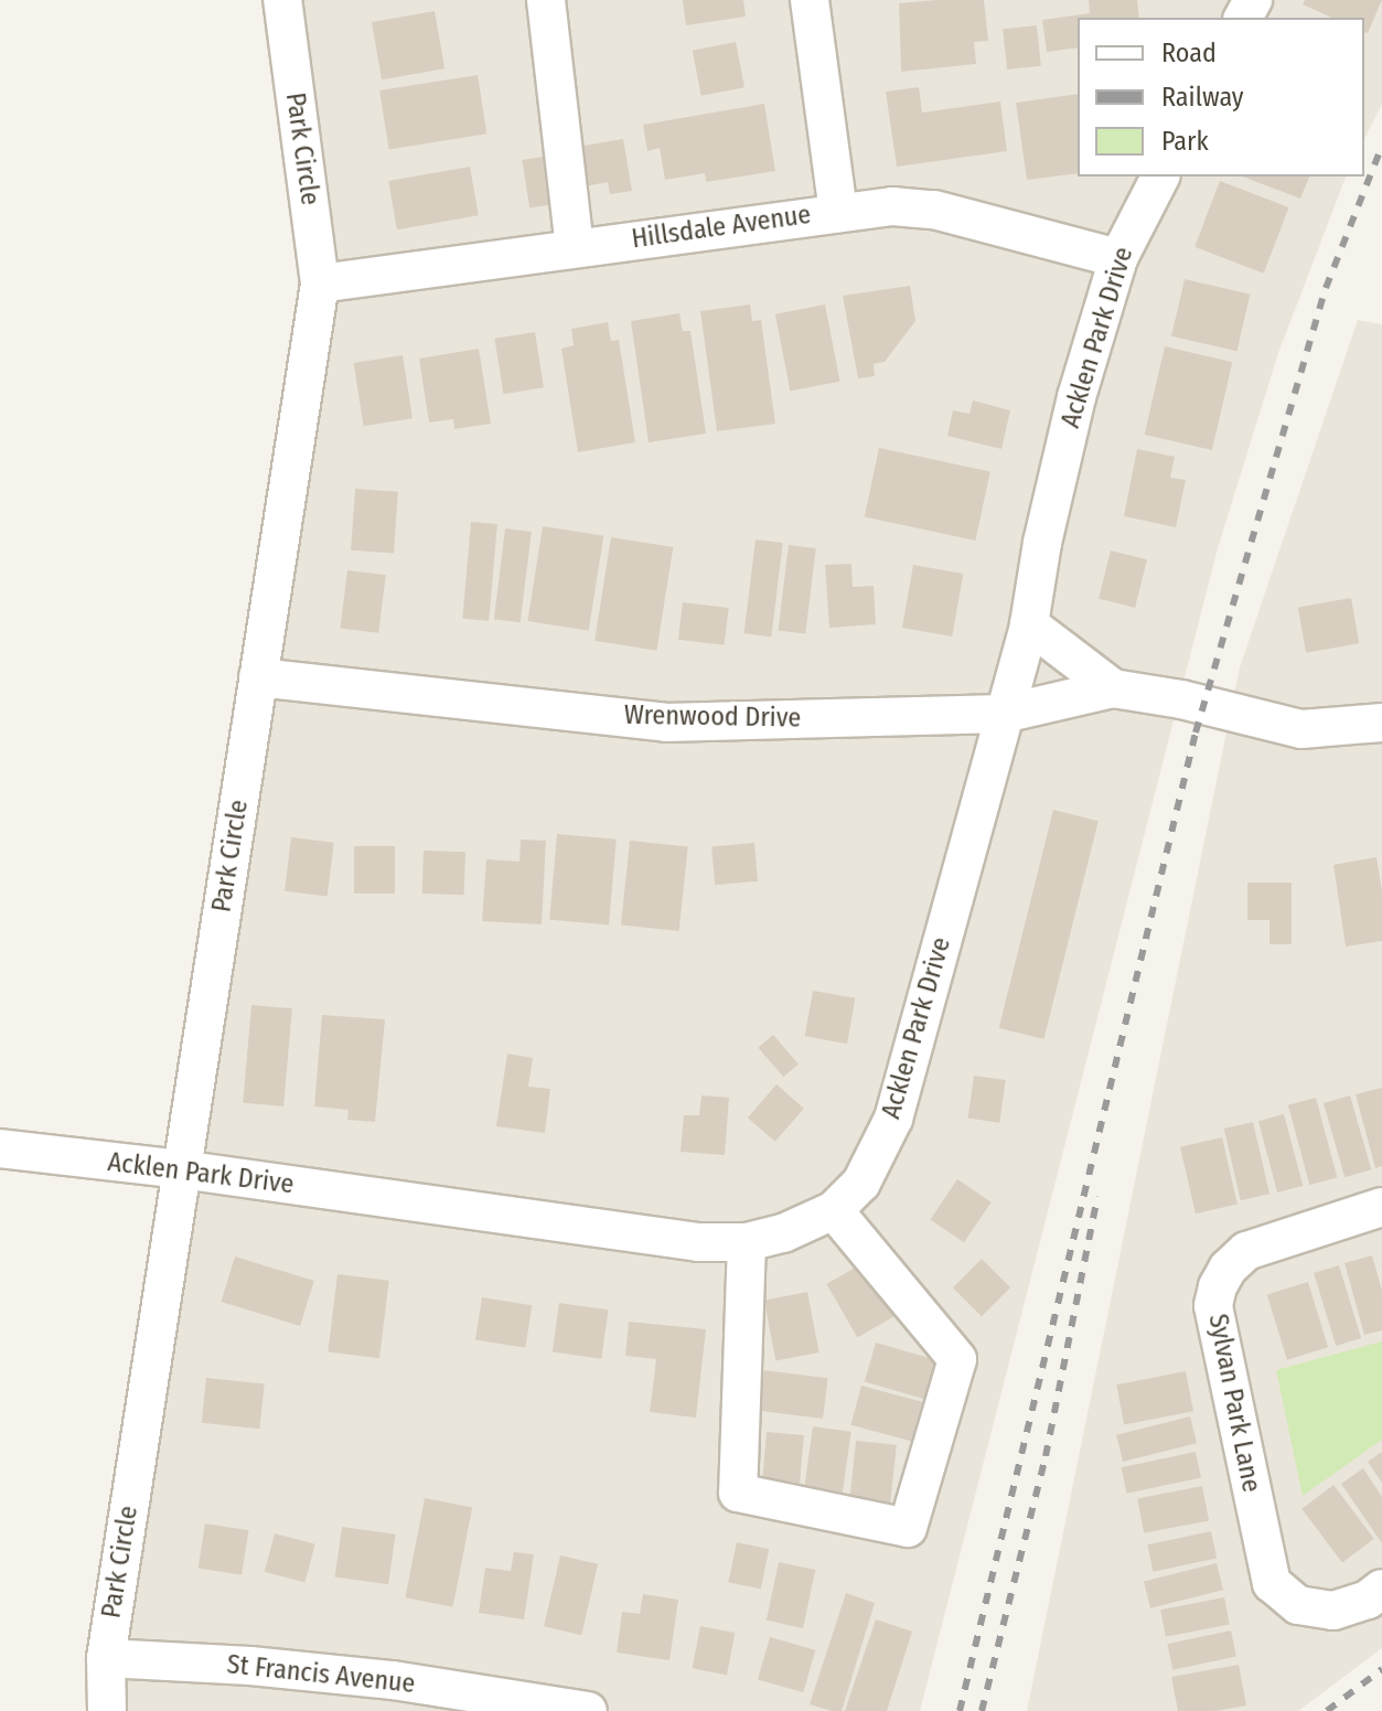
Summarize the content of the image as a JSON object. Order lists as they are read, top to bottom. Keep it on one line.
{"streets":{"street":["Park Circle","Hillsdale Avenue","Acklen Park Drive","Wrenwood Drive","Sylvan Park Lane","St Francis Avenue"]},"crossings":[["Park Circle","Hillsdale Avenue"],["Park Circle","Acklen Park Drive"],["Park Circle","Wrenwood Drive"],["Park Circle","St Francis Avenue"],["Hillsdale Avenue","Acklen Park Drive"],["Acklen Park Drive","Wrenwood Drive"]],"legend":["Road","Railway","Park"]}
